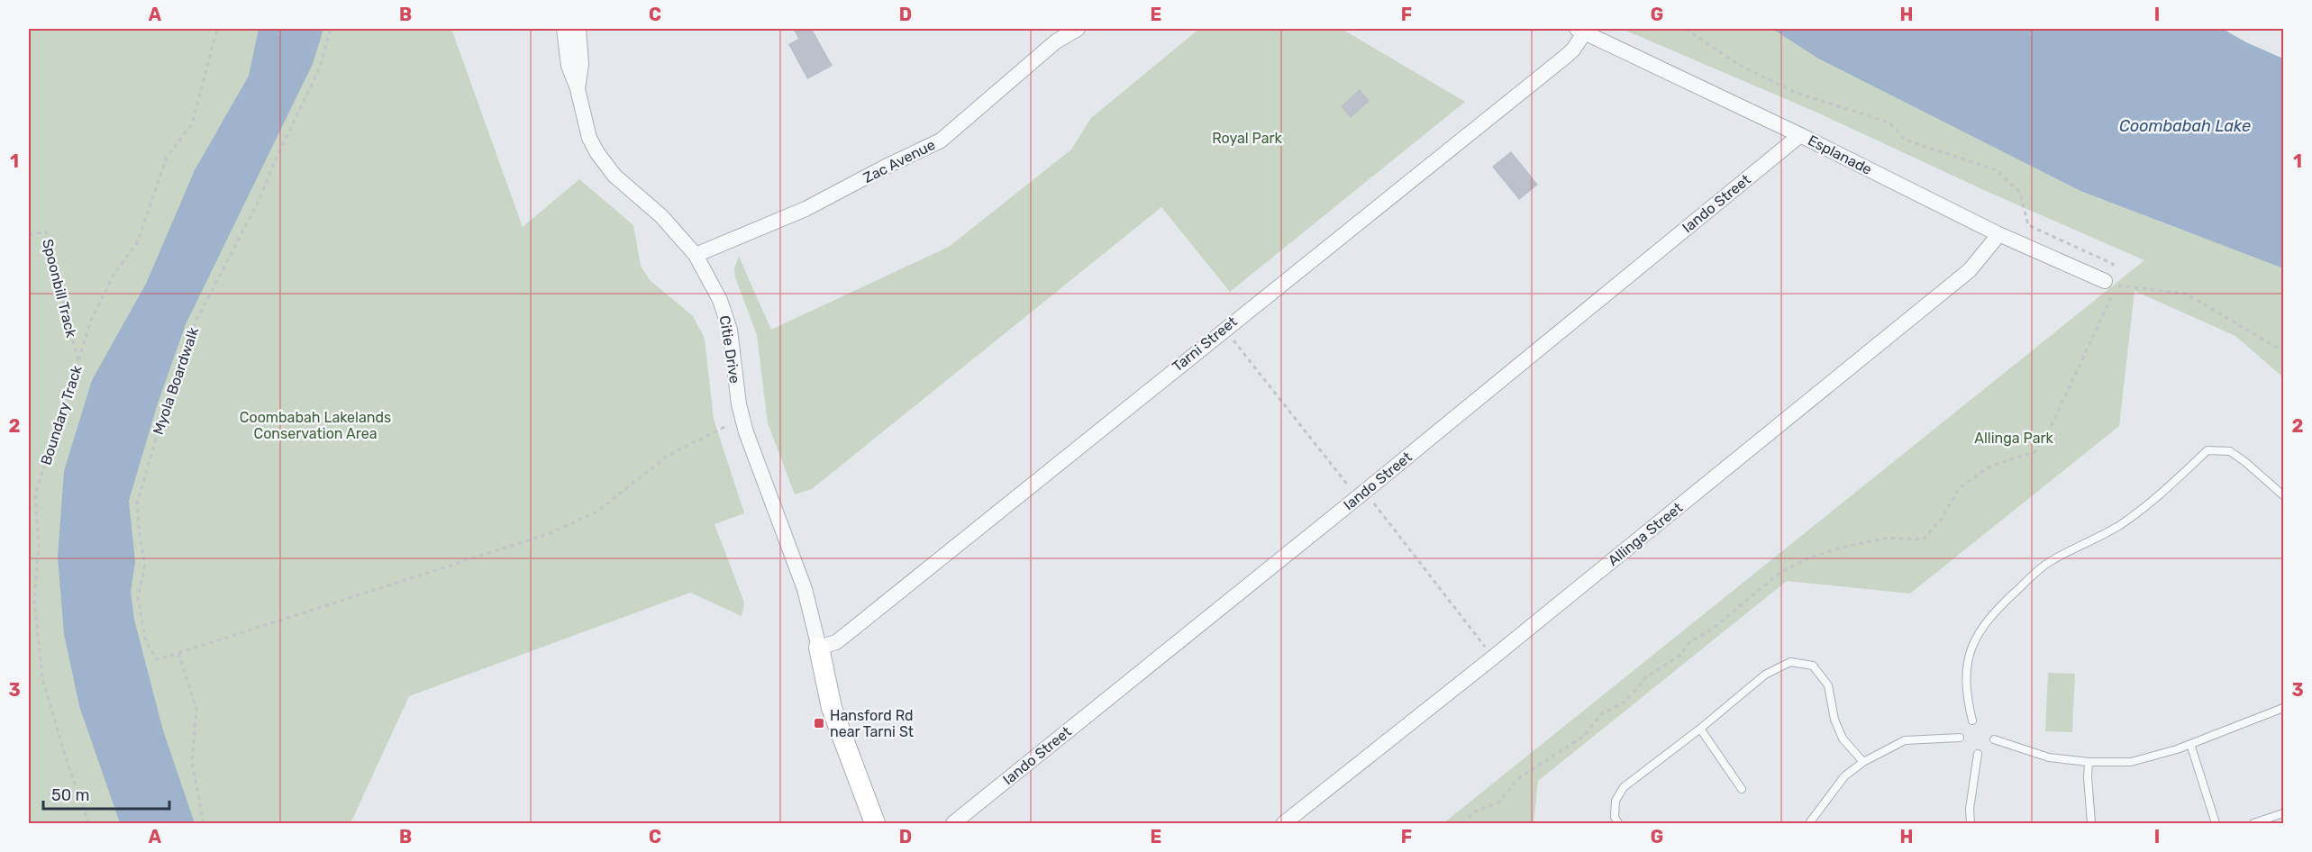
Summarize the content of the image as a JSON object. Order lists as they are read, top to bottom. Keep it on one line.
{"streets":{"street":["Esplanade","Zac Avenue","Iando Street","Tarni Street","Citie Drive","Allinga Street"],"path":["Spoonbill Track","Myola Boardwalk","Boundary Track"]},"crossings":[["Esplanade","Iando Street"],["Esplanade","Tarni Street"],["Esplanade","Allinga Street"],["Zac Avenue","Citie Drive"],["Spoonbill Track","Boundary Track"],["Tarni Street","Citie Drive"]],"water":["Coombabah Lake"],"parks":["Royal Park","Coombabah Lakelands Conservation Area","Allinga Park"],"places":{"transit":["Hansford Rd near Tarni St"]},"scale_bar":"50 m","grid":{"columns":["A","B","C","D","E","F","G","H","I"],"rows":["1","2","3"]}}
